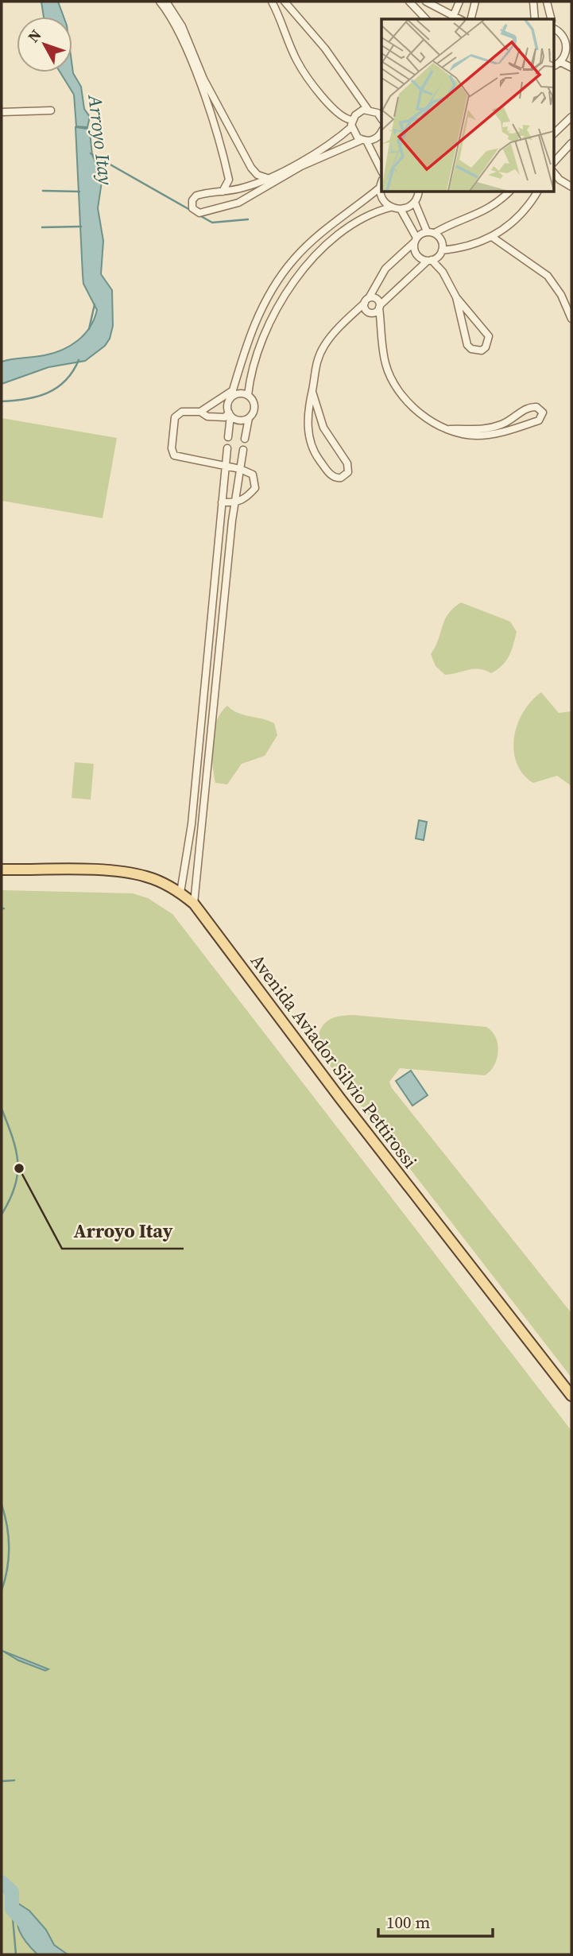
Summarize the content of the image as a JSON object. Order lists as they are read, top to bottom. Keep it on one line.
{"streets":{"main road":["Avenida Aviador Silvio Pettirossi"]},"water":["Arroyo Itay"],"places":["Arroyo Itay"],"scale_bar":"100 m","north":"top left"}
